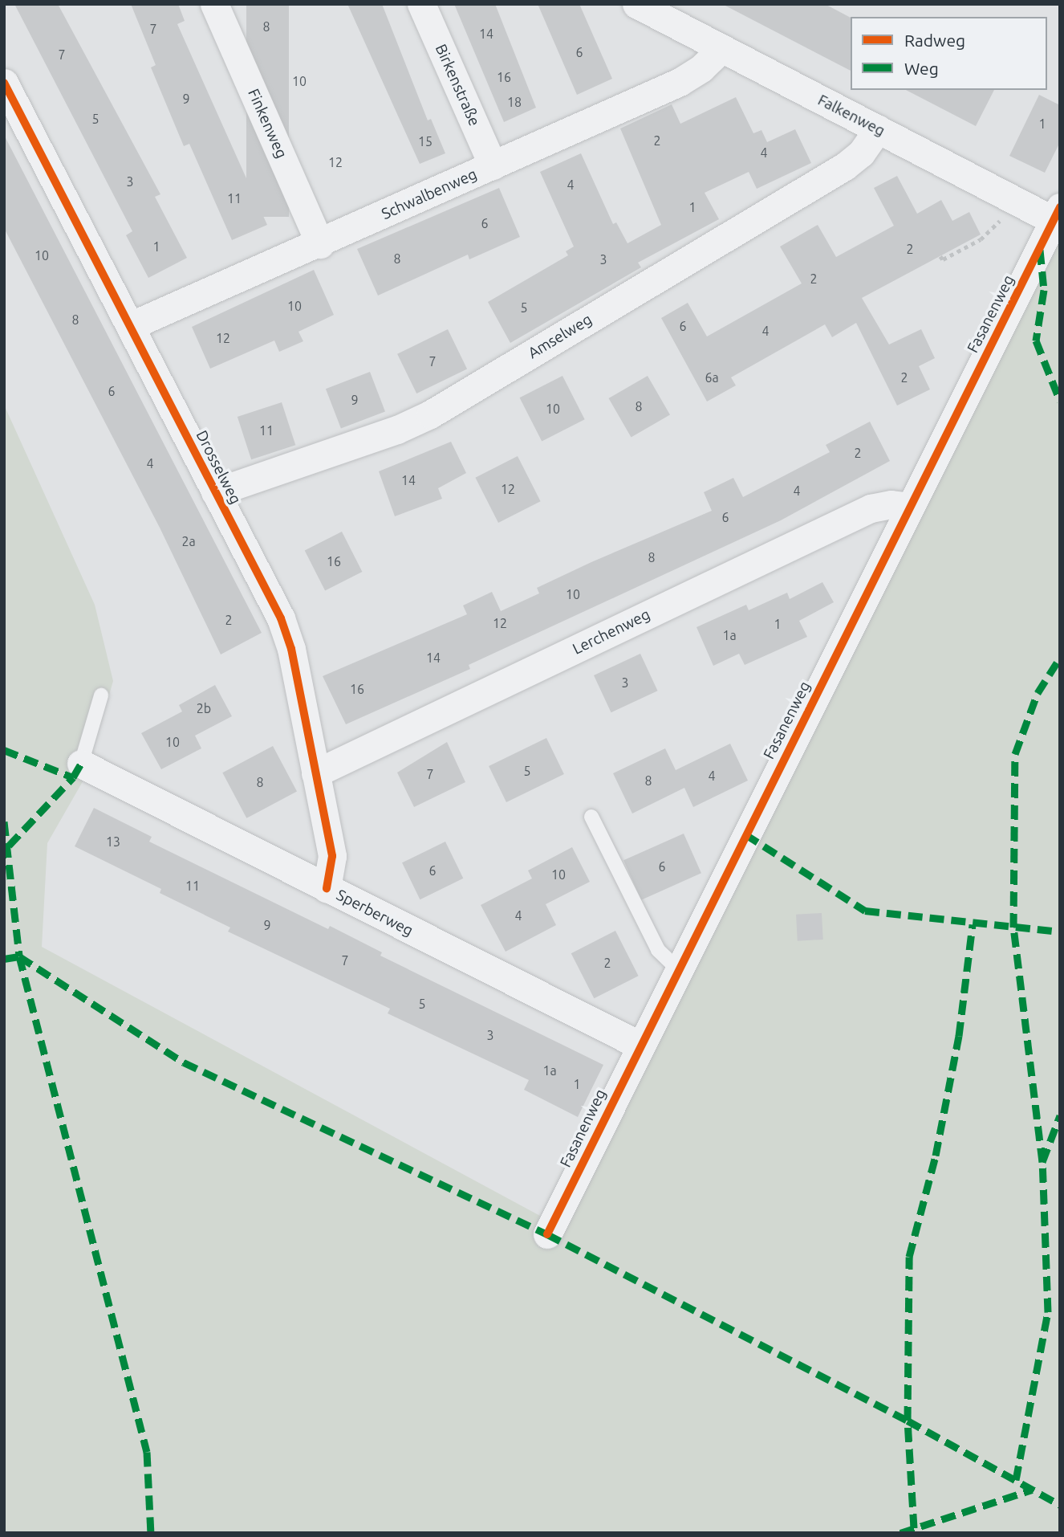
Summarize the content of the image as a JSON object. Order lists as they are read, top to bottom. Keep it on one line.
{"streets":{"street":["Birkenstraße","Falkenweg","Finkenweg","Schwalbenweg","Fasanenweg","Amselweg","Drosselweg","Lerchenweg","Sperberweg"]},"crossings":[["Birkenstraße","Schwalbenweg"],["Falkenweg","Schwalbenweg"],["Falkenweg","Fasanenweg"],["Falkenweg","Amselweg"],["Finkenweg","Schwalbenweg"],["Schwalbenweg","Drosselweg"],["Fasanenweg","Lerchenweg"],["Fasanenweg","Sperberweg"],["Amselweg","Drosselweg"],["Drosselweg","Lerchenweg"],["Drosselweg","Sperberweg"]],"house_numbers":["8","7","14","6","7","16","10","9","18","5","1","2","15","4","12","3","4","11","1","6","1","2","10","8","3","2","10","5","8","6","4","12","7","6a","2","6","9","8","10","11","2","4","14","12","4","6","2a","8","16","10","2","12","1","1a","14","3","16","2b","10","5","7","4","8","8","13","6","6","10","11","4","9","7","2","5","3","1a","1"],"legend":["Radweg","Weg"]}
